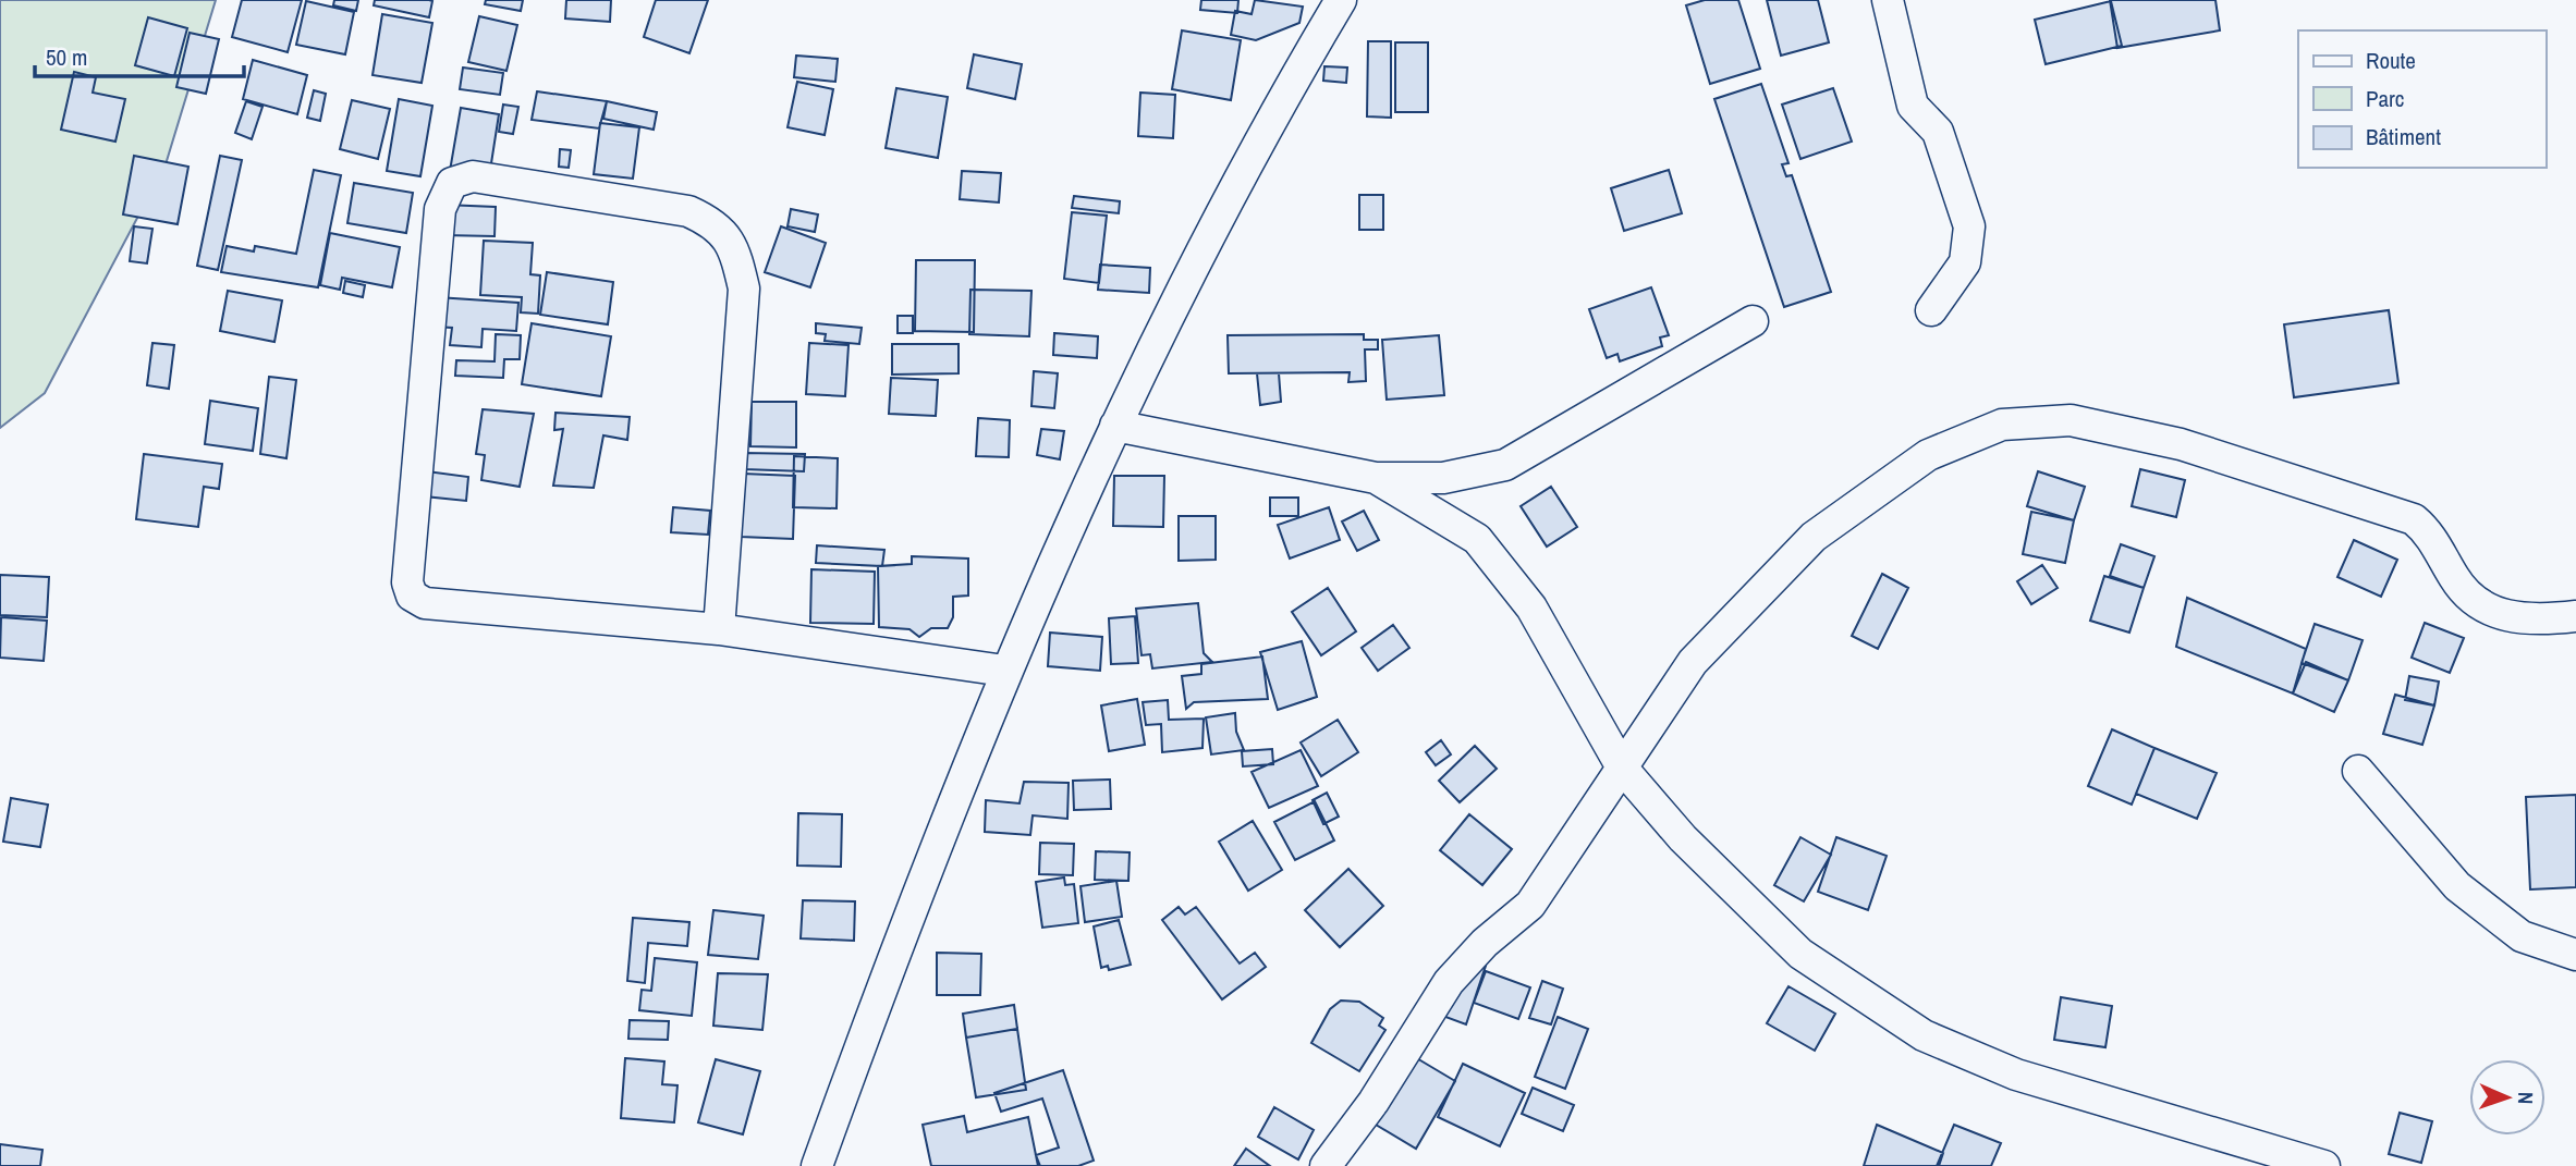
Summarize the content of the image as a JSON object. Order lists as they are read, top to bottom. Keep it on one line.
{"legend":["Route","Parc","Bâtiment"],"scale_bar":"50 m","north":"right"}
